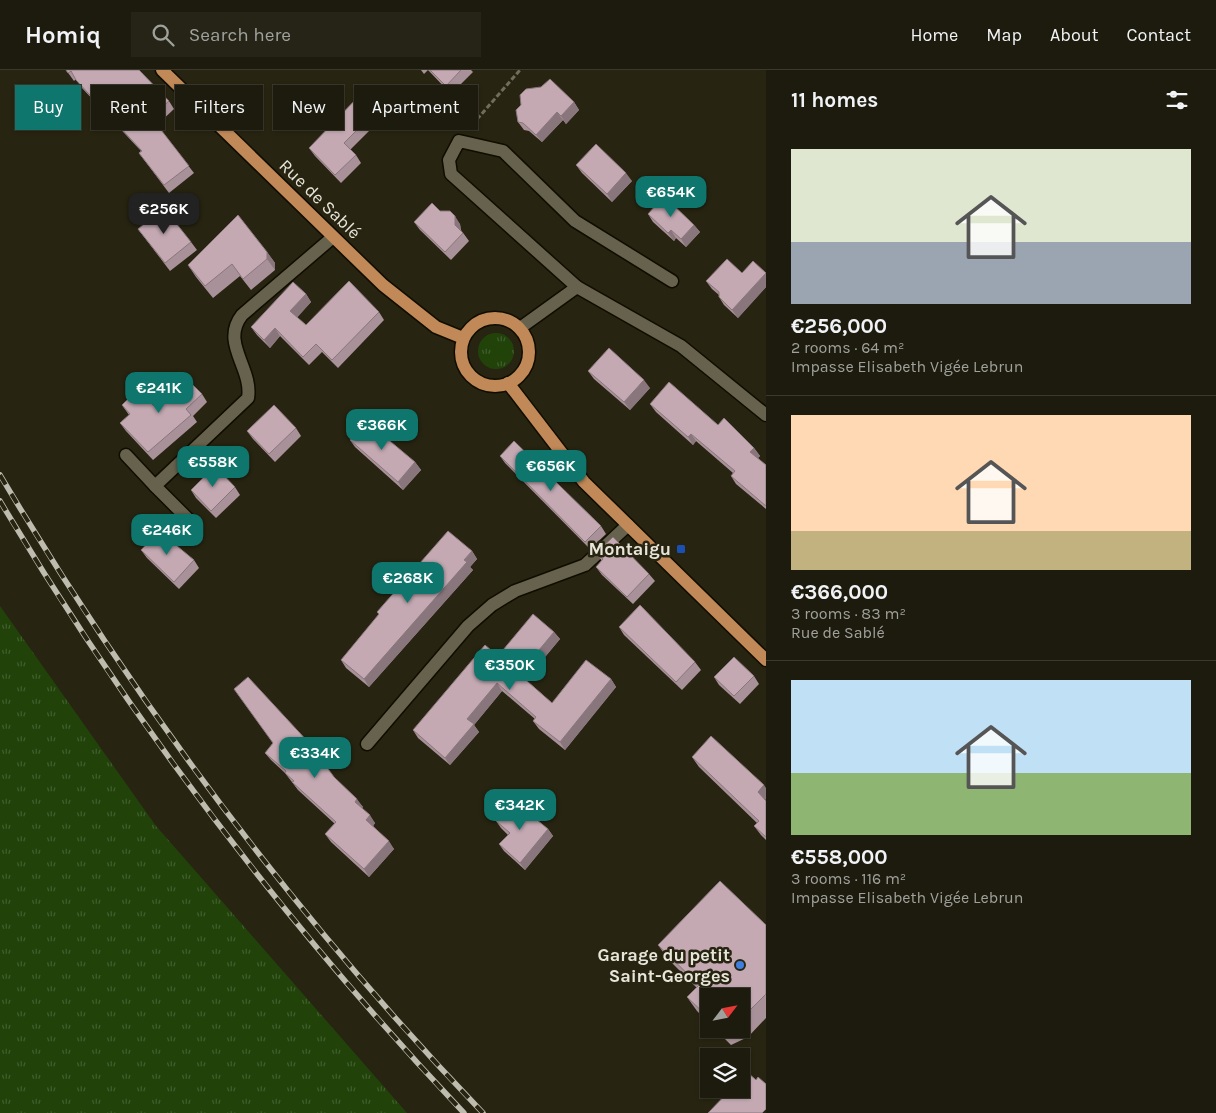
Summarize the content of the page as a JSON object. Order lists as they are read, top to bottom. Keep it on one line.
{"streets":{"main road":["Rue de Sablé"]},"places":{"transit":["Montaigu"],"other":["Garage du petit Saint-Georges"]},"north":"top right","page":{"header":"Homiq","search":"Search here","nav":["Home","Map","About","Contact"],"heading":"11 homes","chip":["Buy","Rent","Filters","New","Apartment"],"list":[{"name":"€256,000","note":"2 rooms · 64 m² · Impasse Elisabeth Vigée Lebrun"},{"name":"€366,000","note":"3 rooms · 83 m² · Rue de Sablé"},{"name":"€558,000","note":"3 rooms · 116 m² · Impasse Elisabeth Vigée Lebrun"}],"price":["€654K","€256K","€241K","€366K","€558K","€656K","€246K","€268K","€350K","€334K","€342K"]}}
